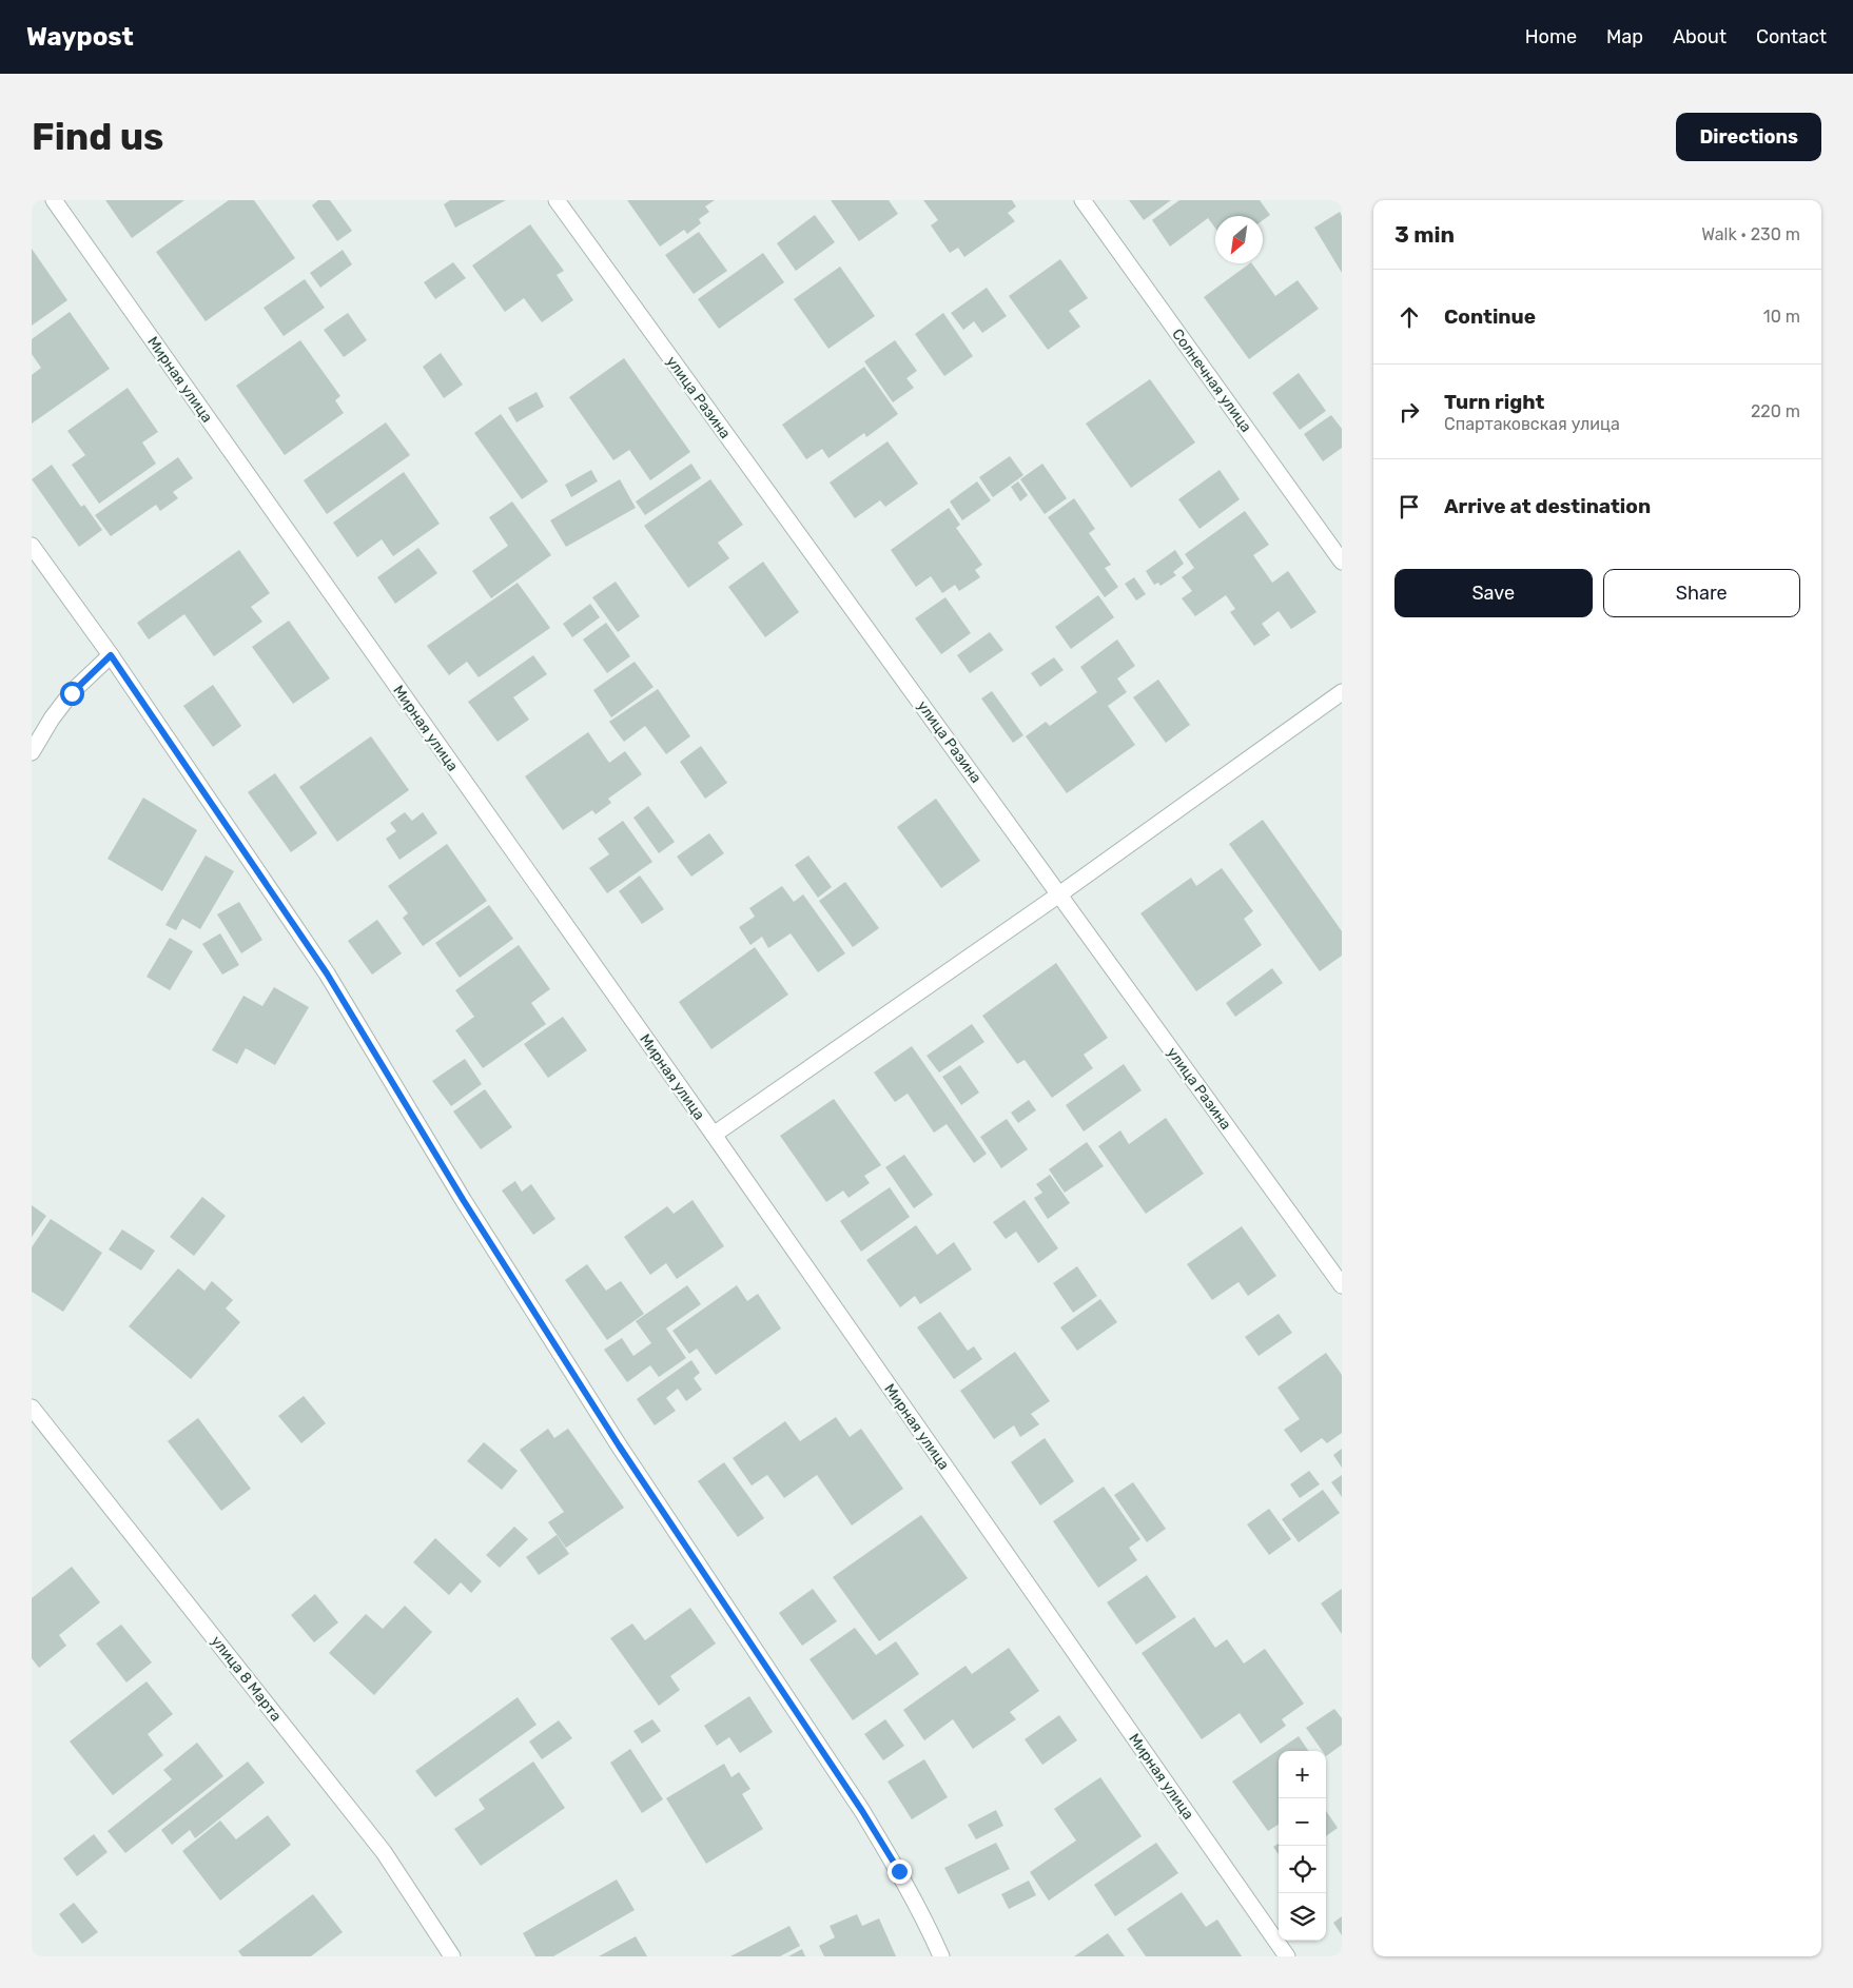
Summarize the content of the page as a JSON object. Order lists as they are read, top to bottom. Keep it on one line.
{"streets":{"street":["Мирная улица","Солнечная улица","улица Разина","улица 8 Марта"]},"north":"bottom left","page":{"header":"Waypost","nav":["Home","Map","About","Contact"],"buttons":["Directions",["Save","Share"]],"title":"Find us","heading":["3 min","Walk · 230 m"],"list":[["Continue","10 m"],["Turn right","Спартаковская улица","220 m"],"Arrive at destination"],"map_buttons":["+","−"]}}
